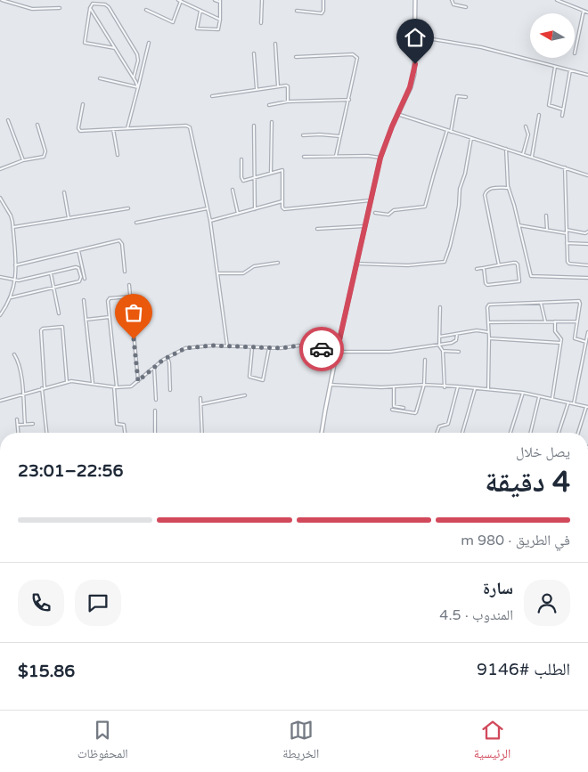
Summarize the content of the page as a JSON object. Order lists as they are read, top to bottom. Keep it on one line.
{"north":"left","page":{"heading":["4 دقيقة","يصل خلال","22:56–23:01"],"panel":["سارة","المندوب · 4.5","الطلب #9146","$15.86"],"bar":"في الطريق · 980 m","tabs":["الرئيسية","الخريطة","المحفوظات"]}}
